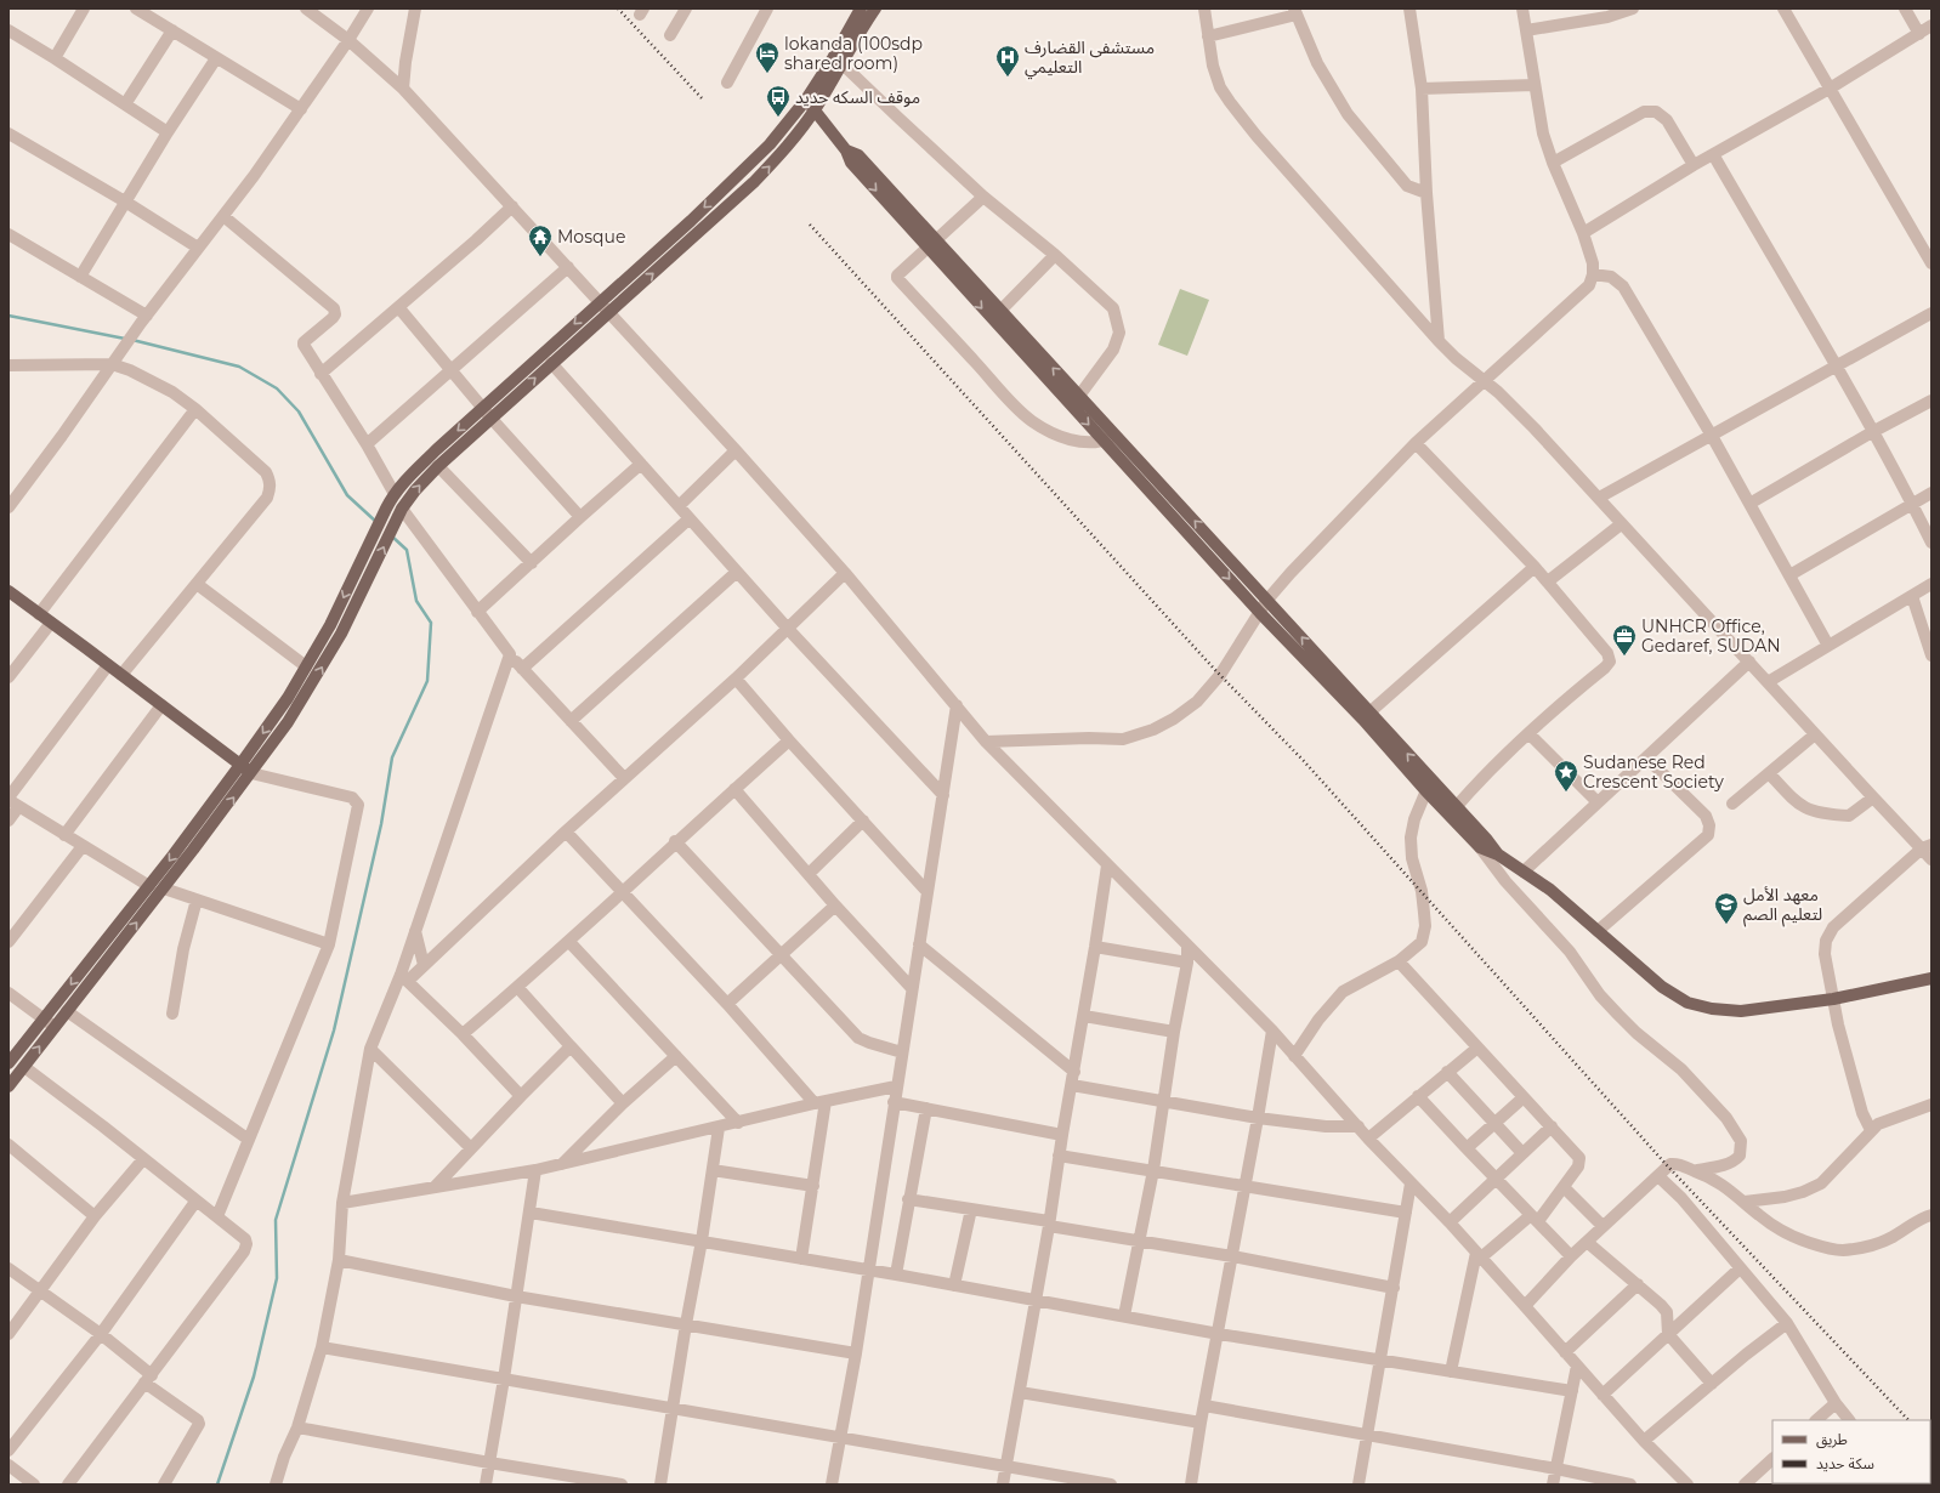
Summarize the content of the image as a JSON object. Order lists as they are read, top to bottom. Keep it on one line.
{"places":{"hotel":["lokanda (100sdp shared room)"],"hospital":["مستشفى القضارف التعليمي"],"bus stop":["موقف السكه حديد"],"temple":["Mosque"],"office":["UNHCR Office, Gedaref, SUDAN"],"place":["Sudanese Red Crescent Society"],"school or university":["معهد الأمل لتعليم الصم"]},"legend":["طريق","سكة حديد"]}
